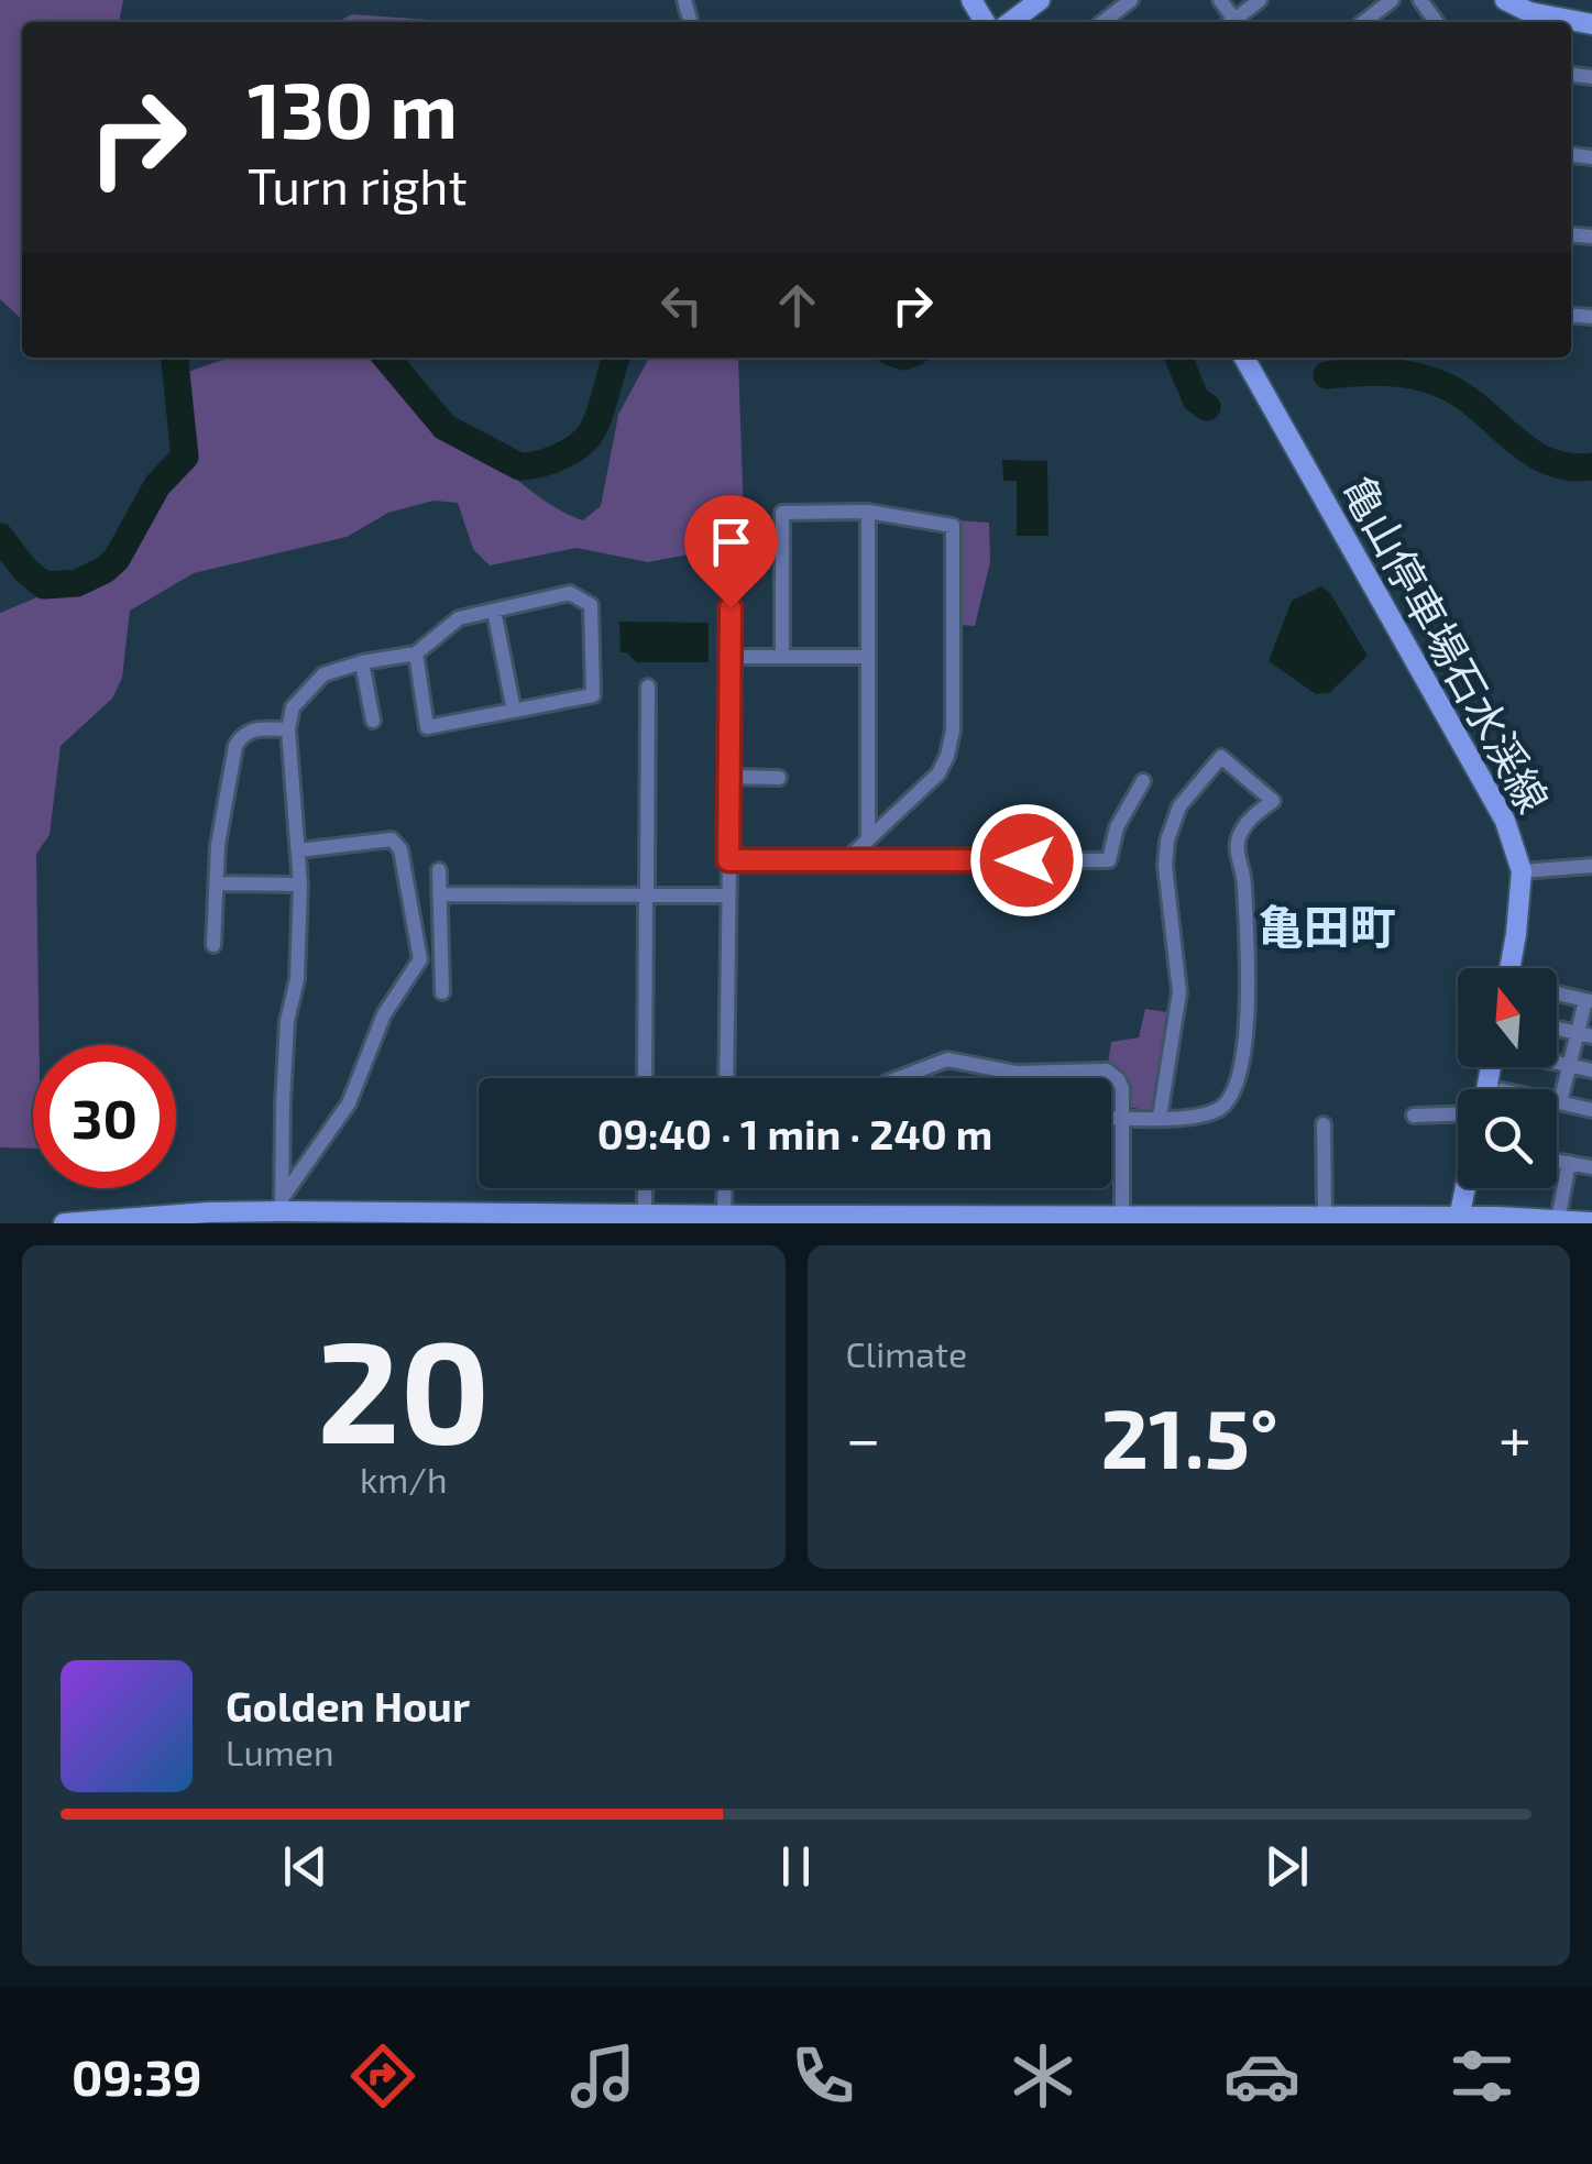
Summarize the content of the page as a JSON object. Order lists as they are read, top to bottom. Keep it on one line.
{"streets":{"street":["亀山停車場石水渓線"]},"districts":["亀田町"],"north":"top","page":{"turn":["130 m","Turn right"],"limit":"30","trip":"09:40 · 1 min · 240 m","tile":[["20","km/h"],"Climate"],"heat":["−","21.5°","+"],"song":["Golden Hour","Lumen"],"tabs":"09:39"}}
